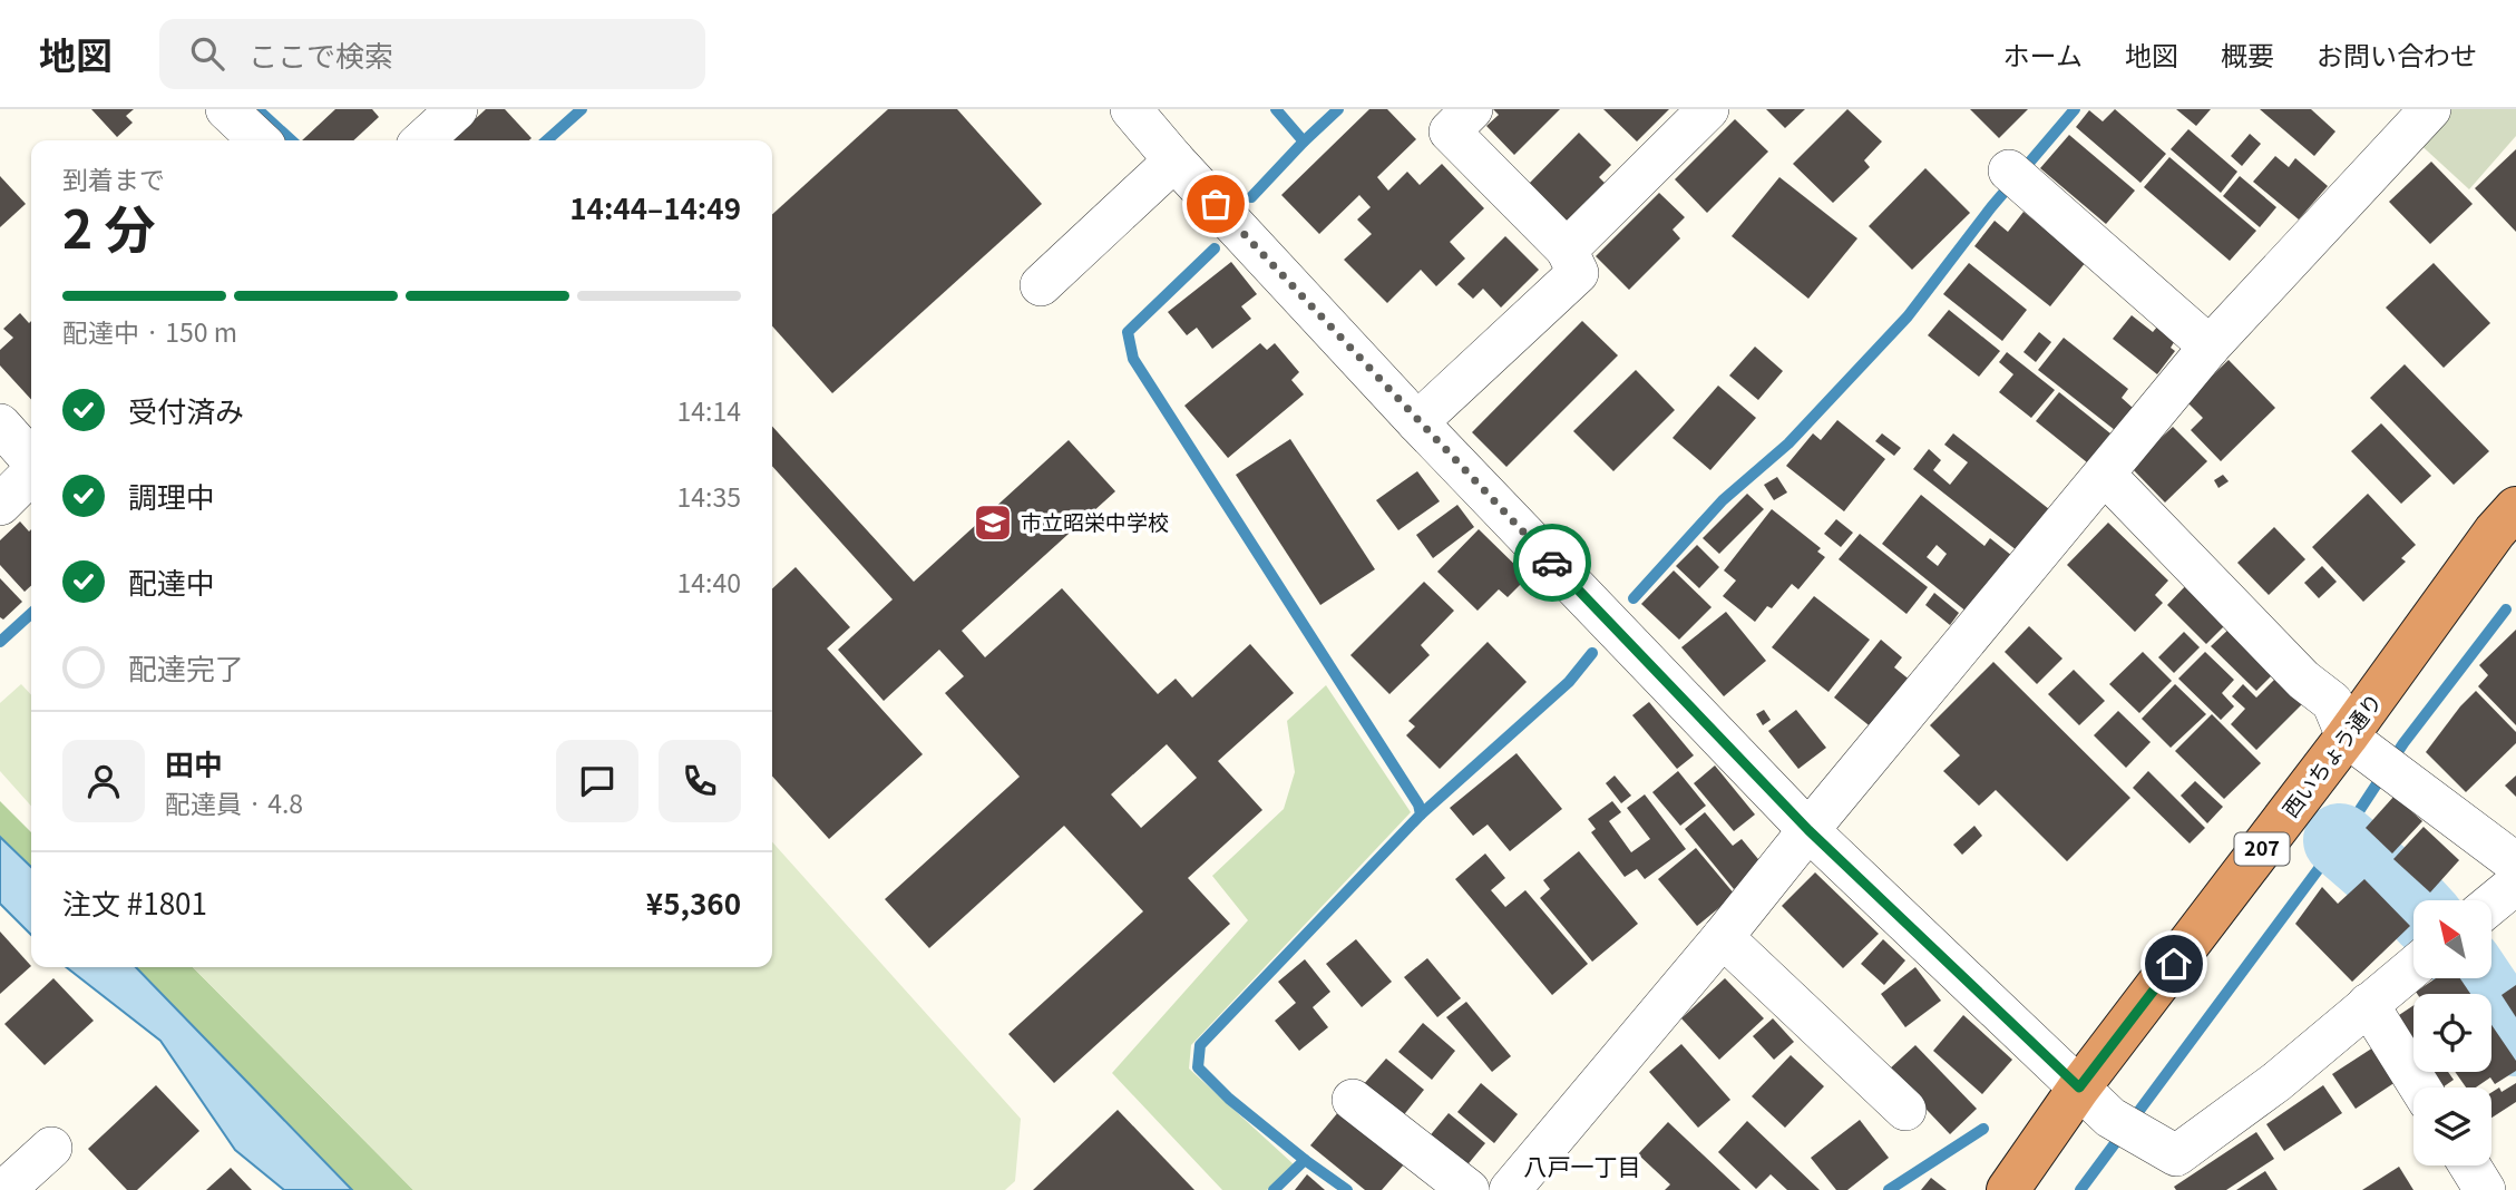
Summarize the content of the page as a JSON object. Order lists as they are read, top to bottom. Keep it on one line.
{"streets":{"highway":["西いちょう通り","207"]},"districts":["八戸一丁目"],"places":{"school or university":["市立昭栄中学校"]},"north":"top left","page":{"header":"地図","search":"ここで検索","nav":["ホーム","地図","概要","お問い合わせ"],"heading":["2 分","到着まで","14:44–14:49"],"panel":["田中","配達員 · 4.8","注文 #1801","¥5,360"],"bar":"配達中 · 150 m","list":[["受付済み","14:14"],["調理中","14:35"],["配達中","14:40"],"配達完了"]}}
